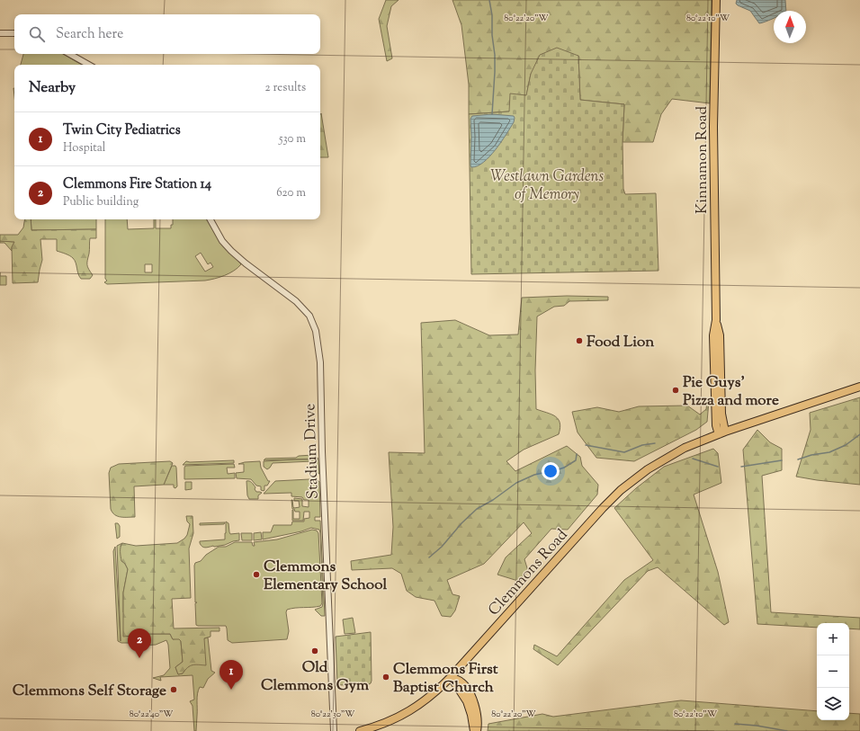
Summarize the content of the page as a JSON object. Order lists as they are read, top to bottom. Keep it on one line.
{"streets":{"main road":["Kinnamon Road","Clemmons Road"],"street":["Stadium Drive"]},"crossings":[["Kinnamon Road","Clemmons Road"]],"parks":["Westlawn Gardens of Memory"],"places":["Food Lion","Pie Guys' Pizza and more","Clemmons Elementary School","Old Clemmons Gym","Clemmons First Baptist Church","Clemmons Self Storage"],"north":"top","page":{"search":"Search here","heading":["Nearby","2 results"],"list":[{"mark":"1","name":"Twin City Pediatrics","note":"Hospital","value":"530 m"},{"mark":"2","name":"Clemmons Fire Station 14","note":"Public building","value":"620 m"}],"map_buttons":["+","−"],"pins":["2","1"]},"coordinates":["80°22'20\"W","80°22'10\"W","80°22'40\"W","80°22'30\"W"]}
